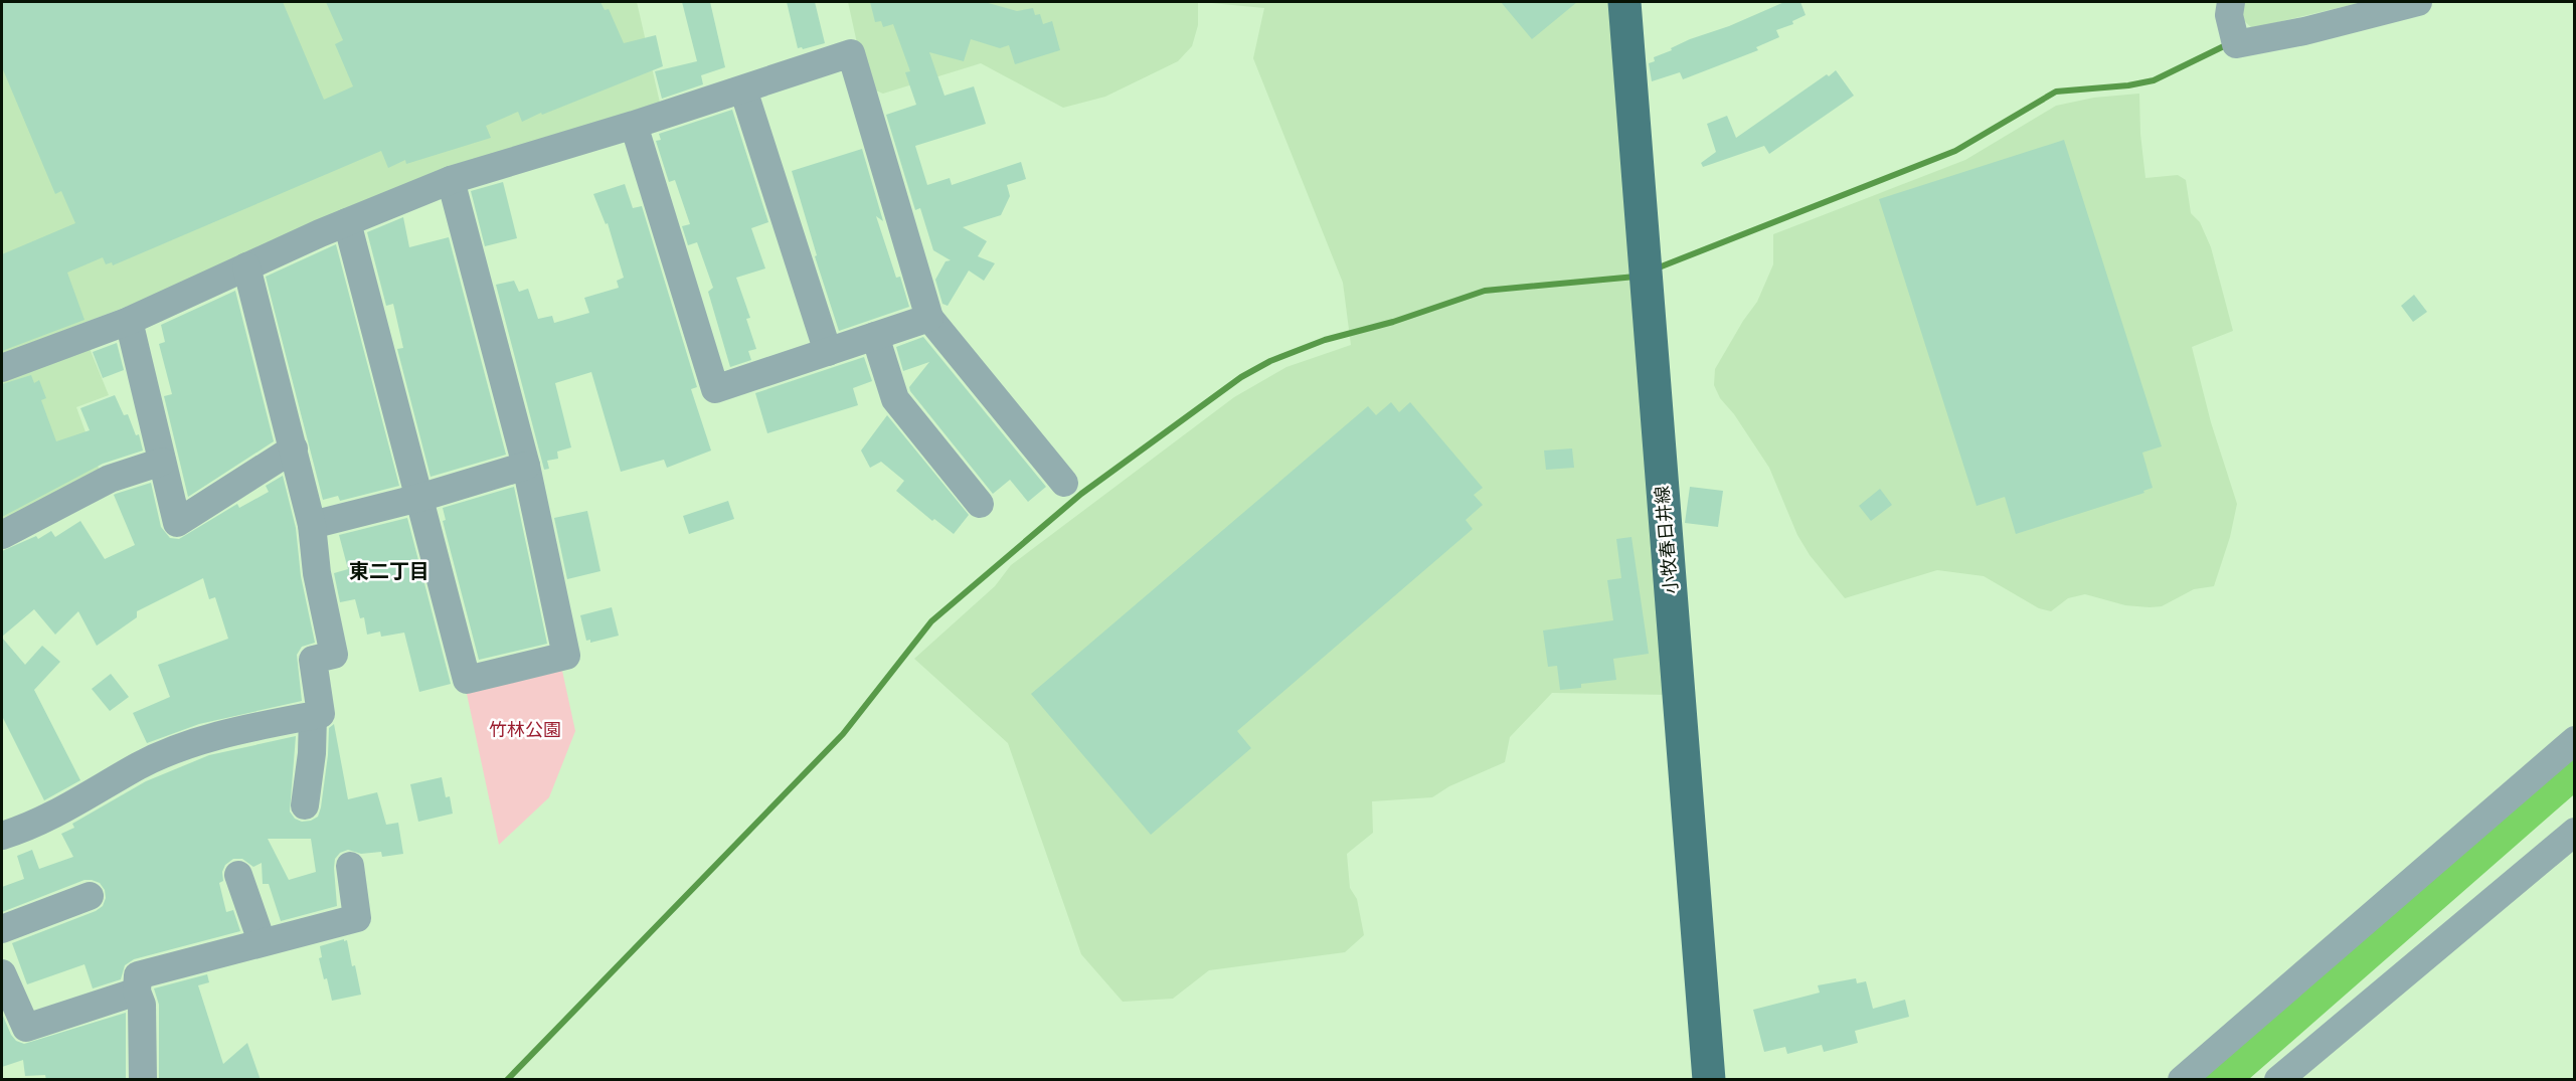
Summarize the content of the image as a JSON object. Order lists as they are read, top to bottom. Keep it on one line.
{"streets":{"main road":["小牧春日井線"]},"districts":["東二丁目"],"parks":["竹林公園"]}
